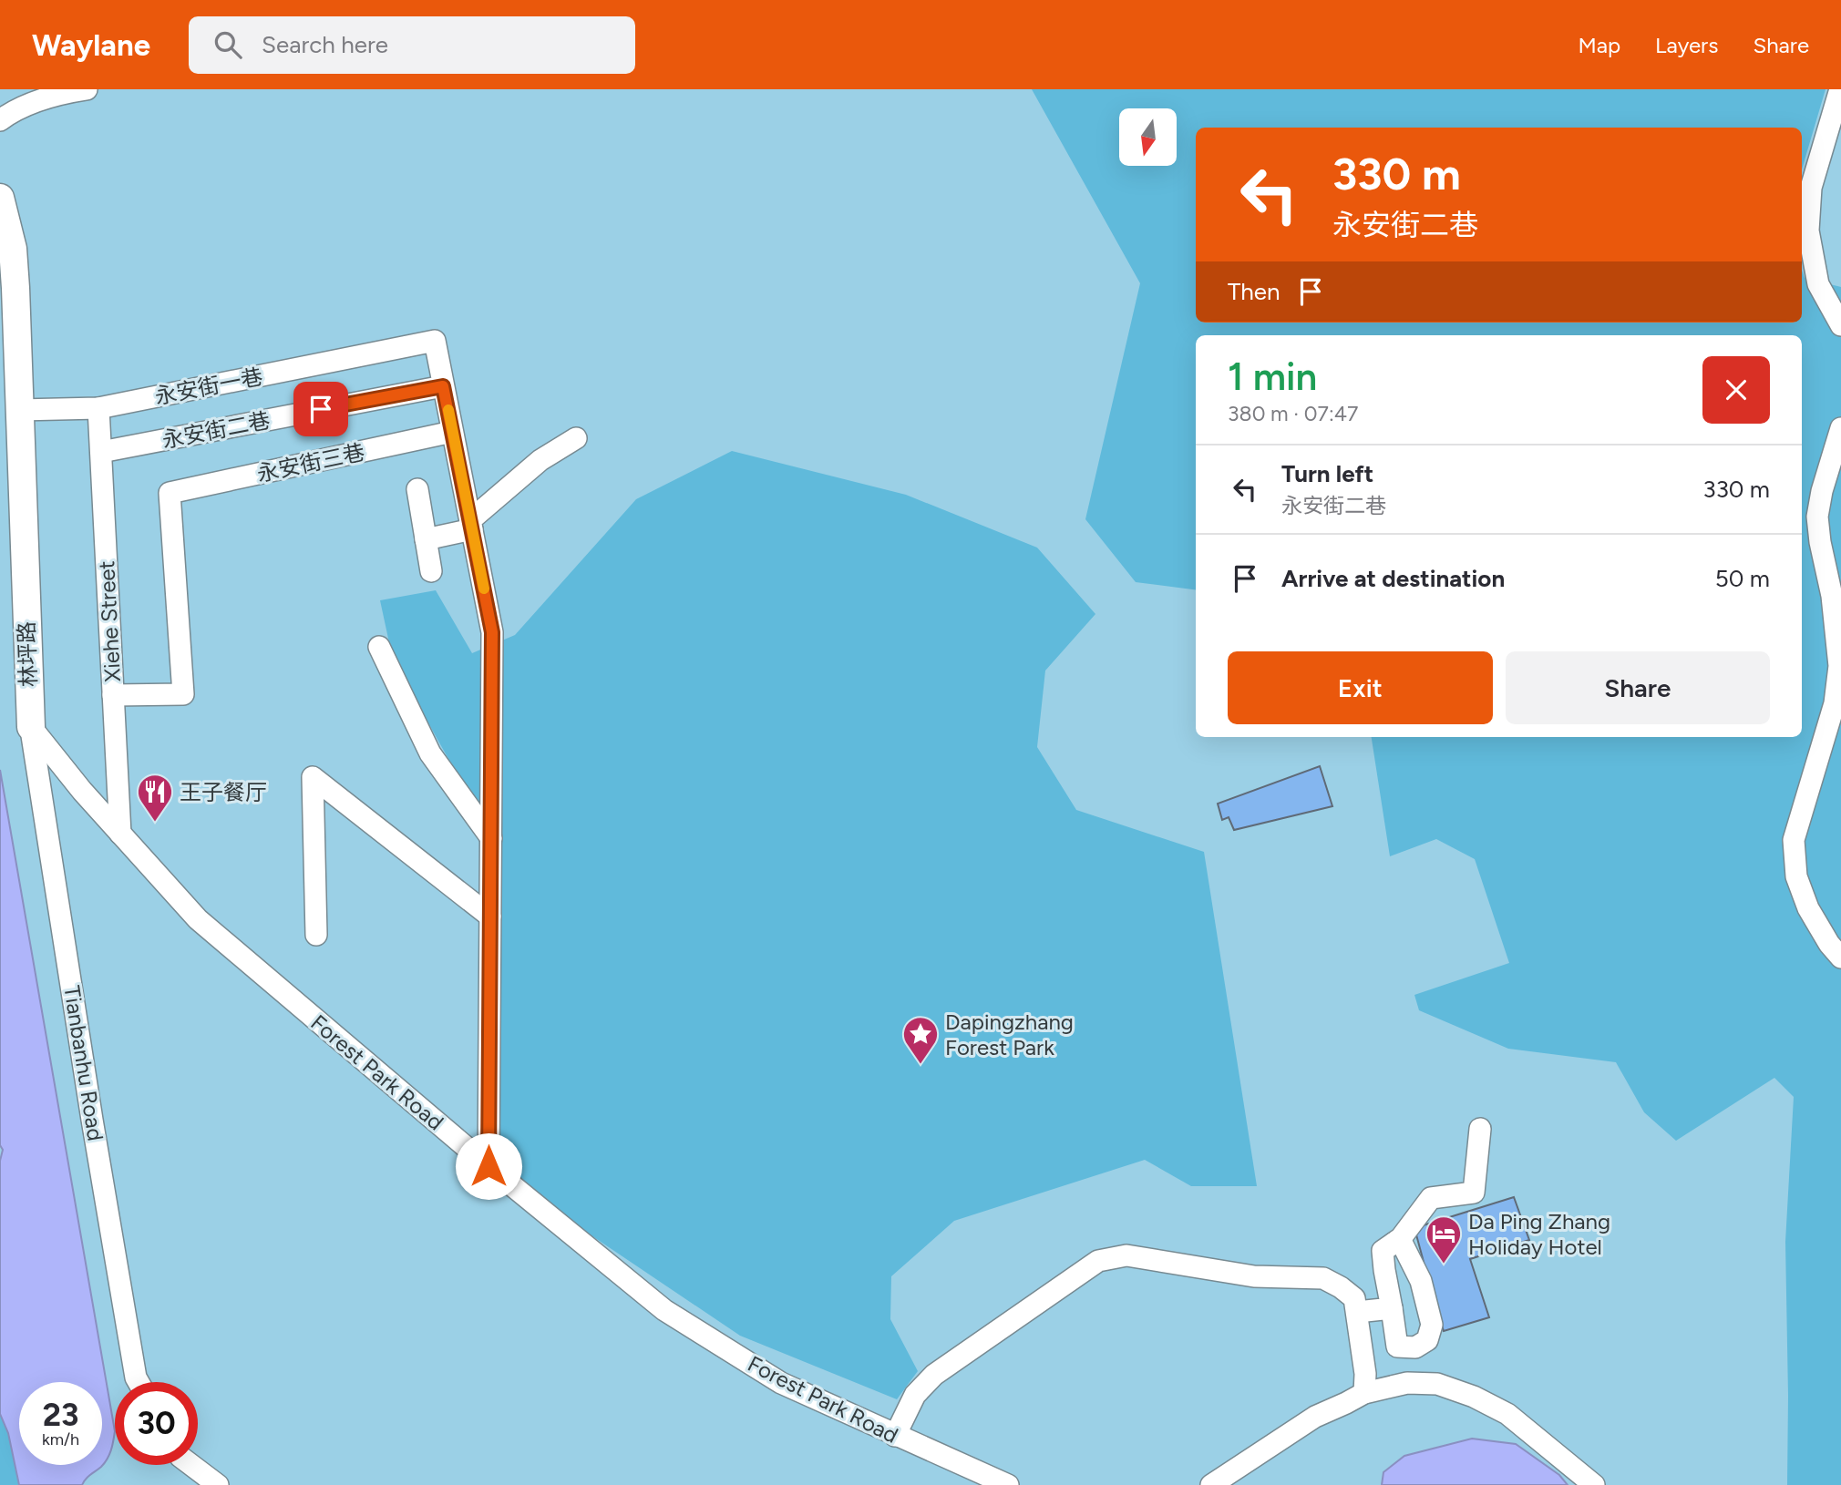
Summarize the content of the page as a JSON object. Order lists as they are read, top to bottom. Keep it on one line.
{"streets":{"main road":["林坪路"],"street":["永安街一巷","永安街二巷","永安街三巷","Xiehe Street","Tianbanhu Road","Forest Park Road"]},"crossings":[["永安街一巷","永安街二巷"],["永安街一巷","Xiehe Street"],["永安街一巷","林坪路"],["永安街二巷","Xiehe Street"],["永安街三巷","Xiehe Street"],["Xiehe Street","Forest Park Road"],["林坪路","Tianbanhu Road"],["林坪路","Forest Park Road"],["Tianbanhu Road","Forest Park Road"]],"places":{"restaurant":["王子餐厅"],"place":["Dapingzhang Forest Park"],"hotel":["Da Ping Zhang Holiday Hotel"]},"north":"bottom","page":{"header":"Waylane","search":"Search here","nav":["Map","Layers","Share"],"turn":["330 m","永安街二巷"],"then":"Then","heading":["1 min","380 m · 07:47"],"list":[{"name":"Turn left","note":"永安街二巷","value":"330 m"},{"name":"Arrive at destination","value":"50 m"}],"buttons":["Exit","Share"],"speed":"23 km/h","limit":"30"}}
